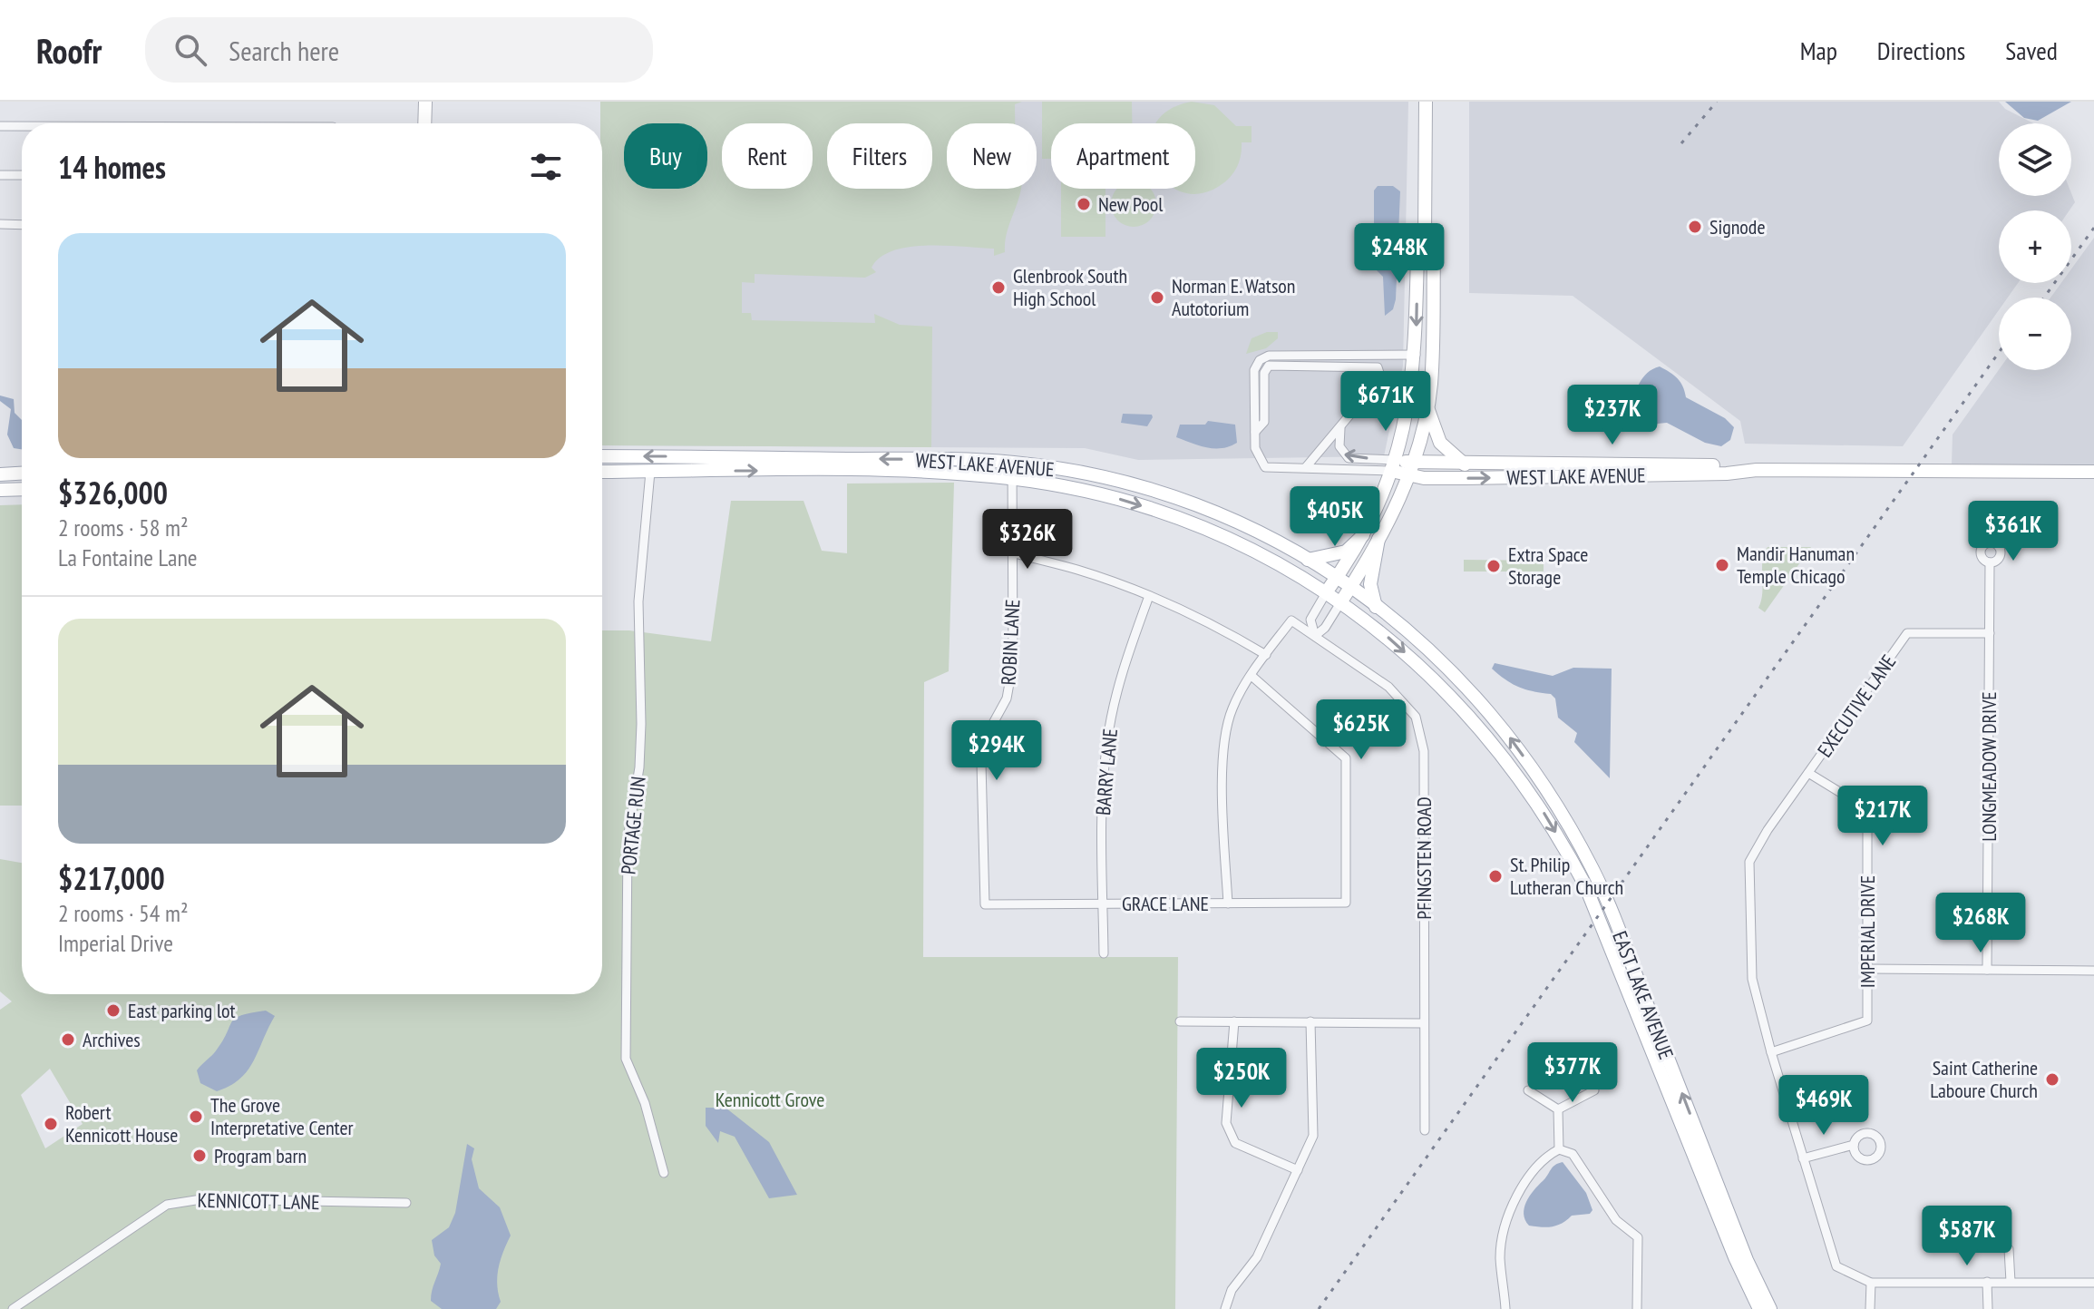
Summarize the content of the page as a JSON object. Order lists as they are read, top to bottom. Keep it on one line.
{"streets":{"main road":["WEST LAKE AVENUE","EAST LAKE AVENUE"],"street":["ROBIN LANE","EXECUTIVE LANE","LONGMEADOW DRIVE","BARRY LANE","PORTAGE RUN","PFINGSTEN ROAD","GRACE LANE","IMPERIAL DRIVE","KENNICOTT LANE"]},"crossings":[["WEST LAKE AVENUE","ROBIN LANE"],["WEST LAKE AVENUE","PORTAGE RUN"],["WEST LAKE AVENUE","EAST LAKE AVENUE"],["ROBIN LANE","GRACE LANE"],["EXECUTIVE LANE","LONGMEADOW DRIVE"],["EXECUTIVE LANE","IMPERIAL DRIVE"],["BARRY LANE","GRACE LANE"]],"parks":["Kennicott Grove"],"places":["New Pool","Signode","Glenbrook South High School","Norman E. Watson Autotorium","Mandir Hanuman Temple Chicago","Extra Space Storage","St. Philip Lutheran Church","East parking lot","Archives","Saint Catherine Laboure Church","The Grove Interpretative Center","Robert Kennicott House","Program barn"],"page":{"header":"Roofr","search":"Search here","nav":["Map","Directions","Saved"],"map_buttons":["+","−"],"chip":["Buy","Rent","Filters","New","Apartment"],"heading":"14 homes","list":[{"name":"$326,000","note":"2 rooms · 58 m² · La Fontaine Lane"},{"name":"$217,000","note":"2 rooms · 54 m² · Imperial Drive"}],"price":["$248K","$671K","$237K","$405K","$361K","$326K","$625K","$294K","$217K","$268K","$377K","$250K","$469K","$587K"]}}
